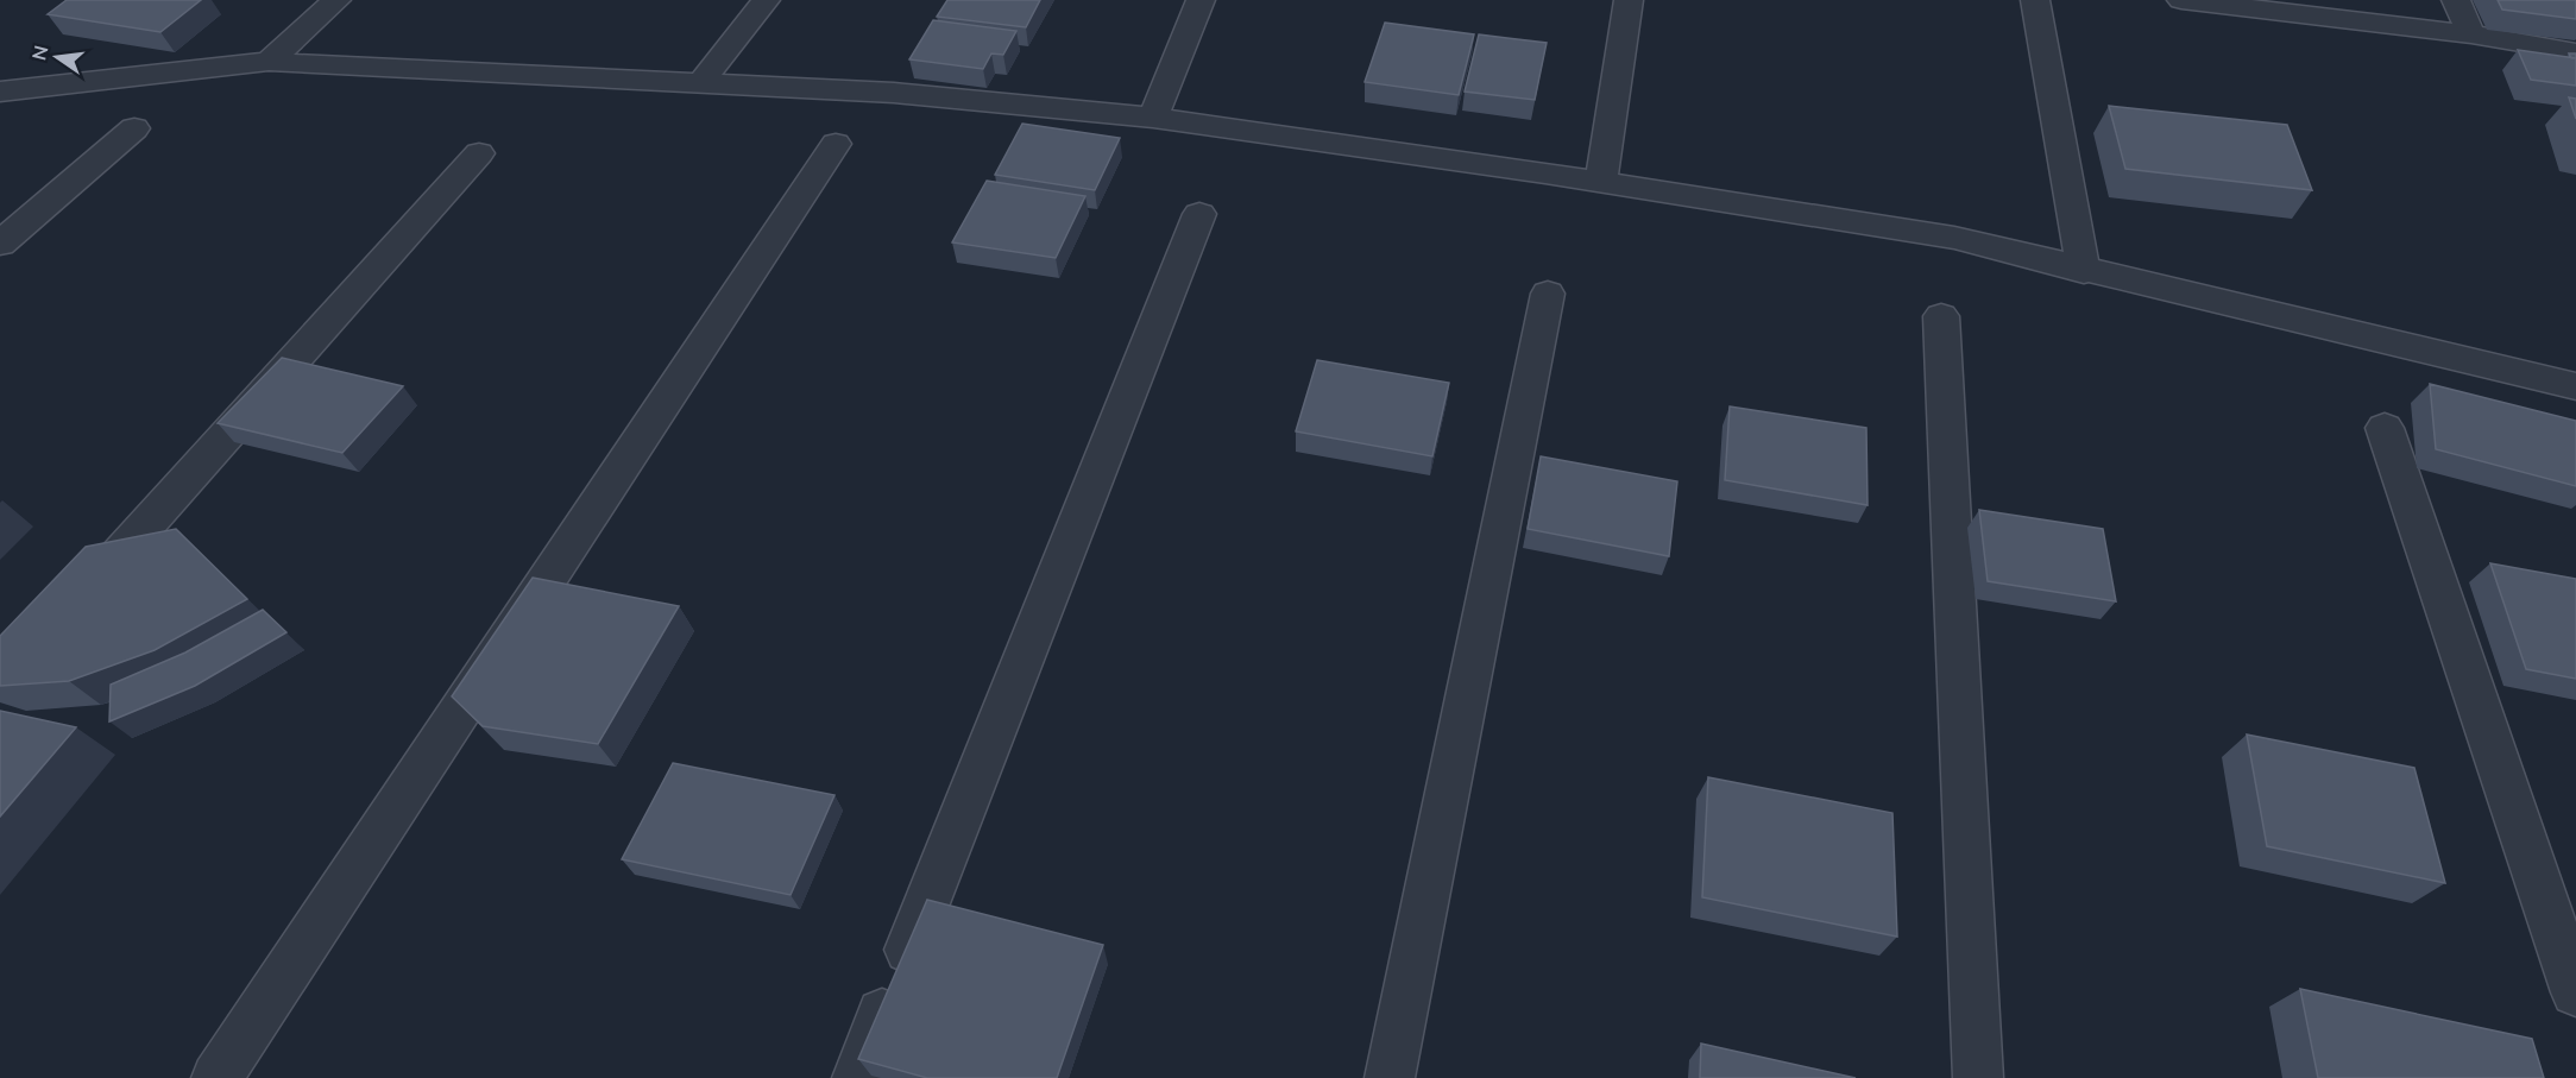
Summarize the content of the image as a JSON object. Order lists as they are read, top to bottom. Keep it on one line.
{"north":"left"}
